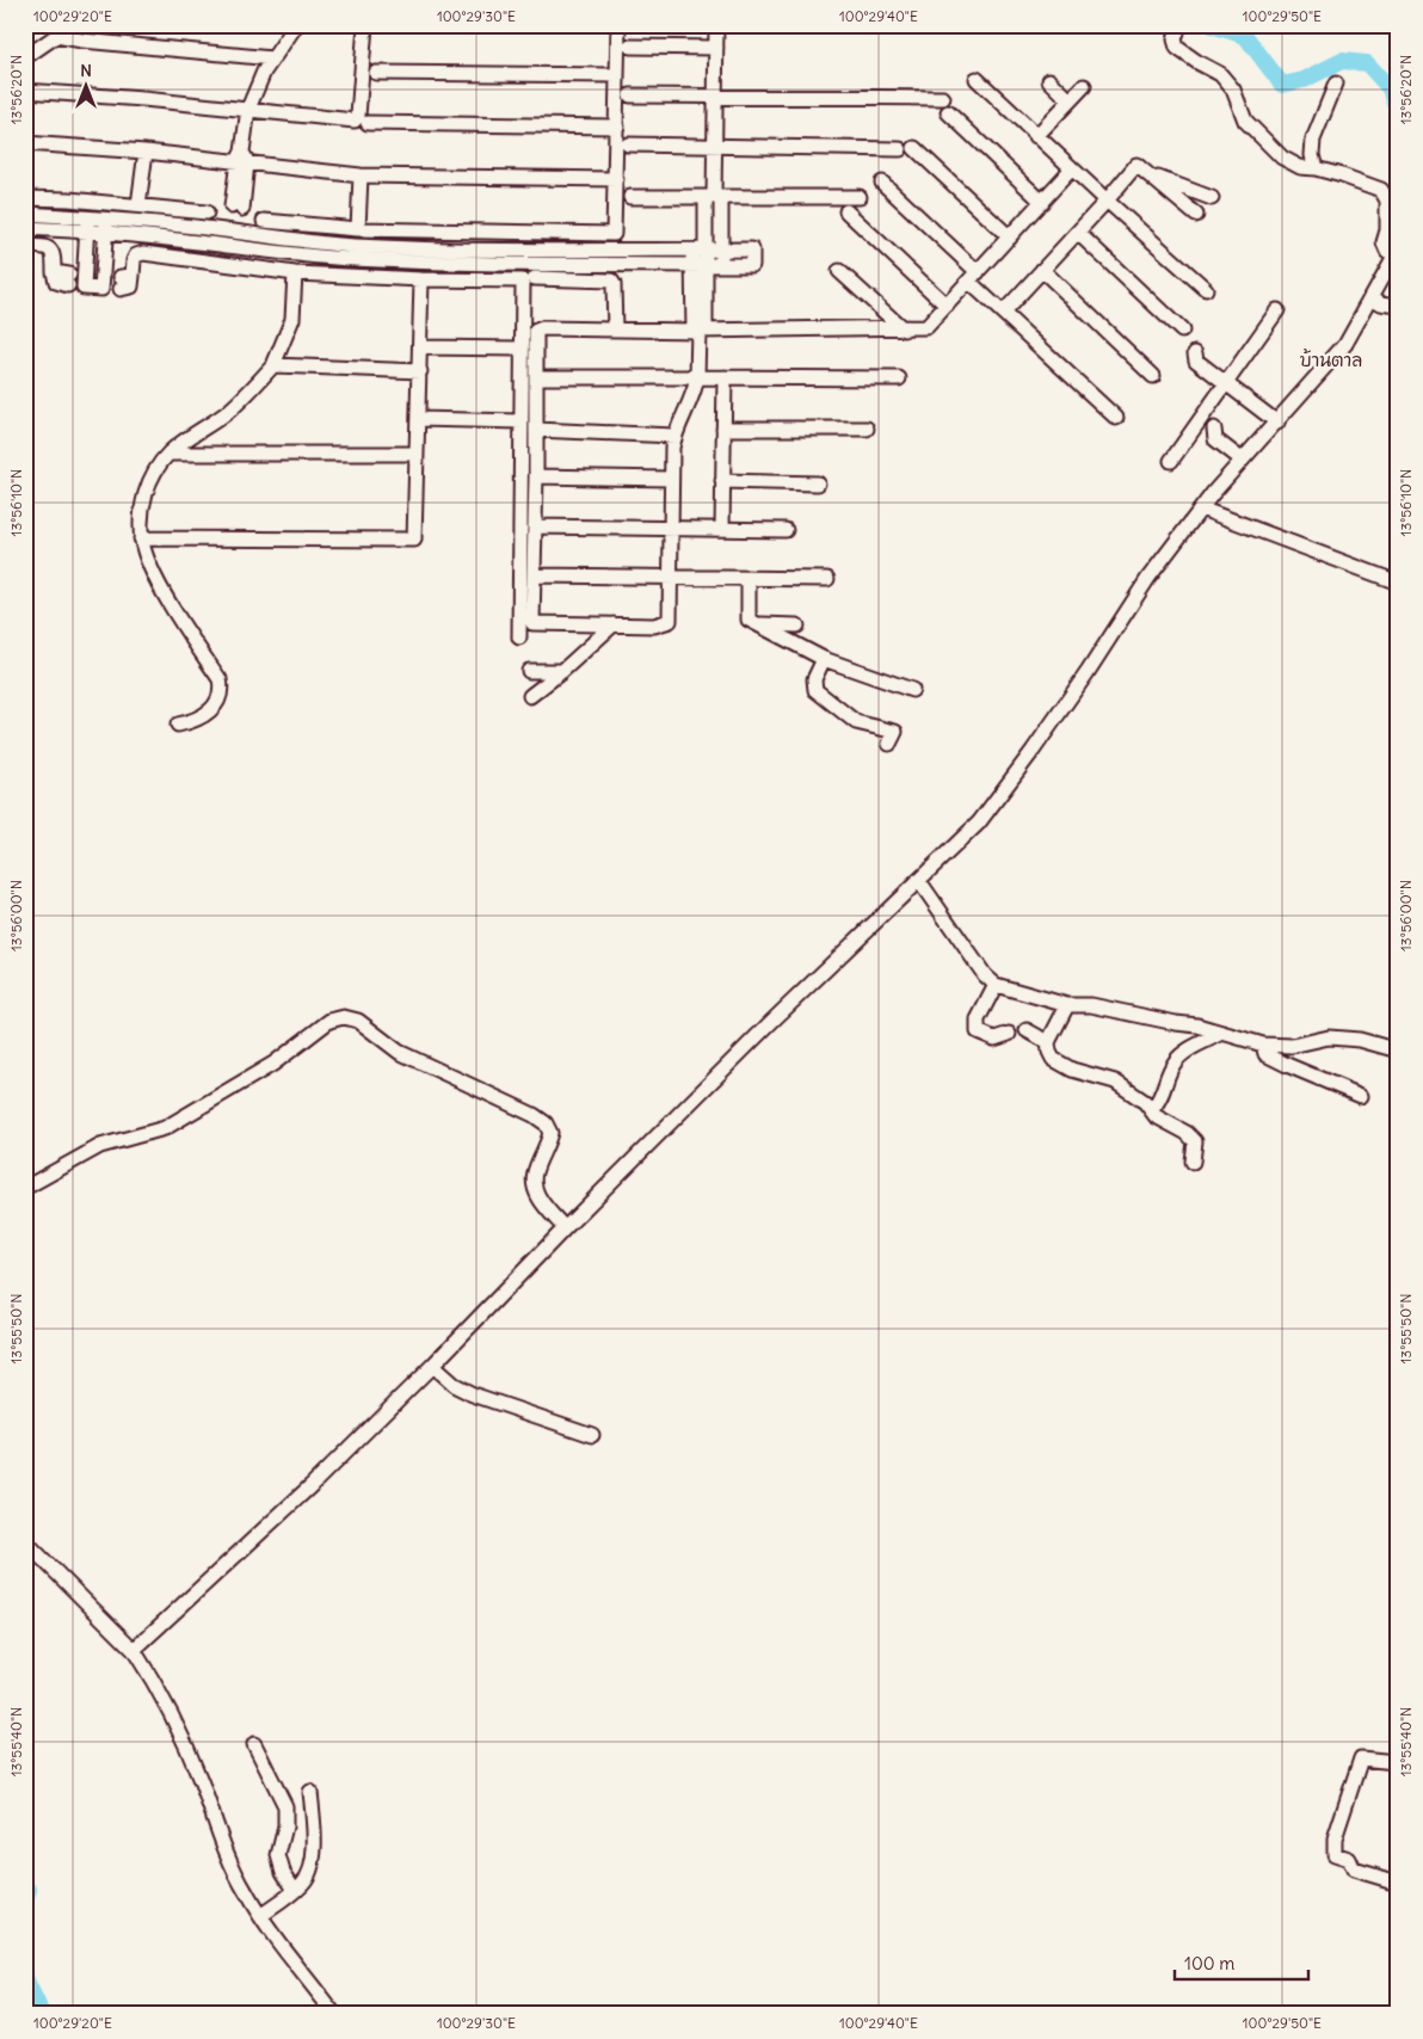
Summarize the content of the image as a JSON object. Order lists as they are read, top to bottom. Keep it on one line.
{"districts":["บ้านตาล"],"scale_bar":"100 m","north":"top","coordinates":["100°29'20\"E","100°29'30\"E","100°29'40\"E","100°29'50\"E","13°56'20\"N","13°56'10\"N","13°56'00\"N","13°55'50\"N","13°55'40\"N"]}
